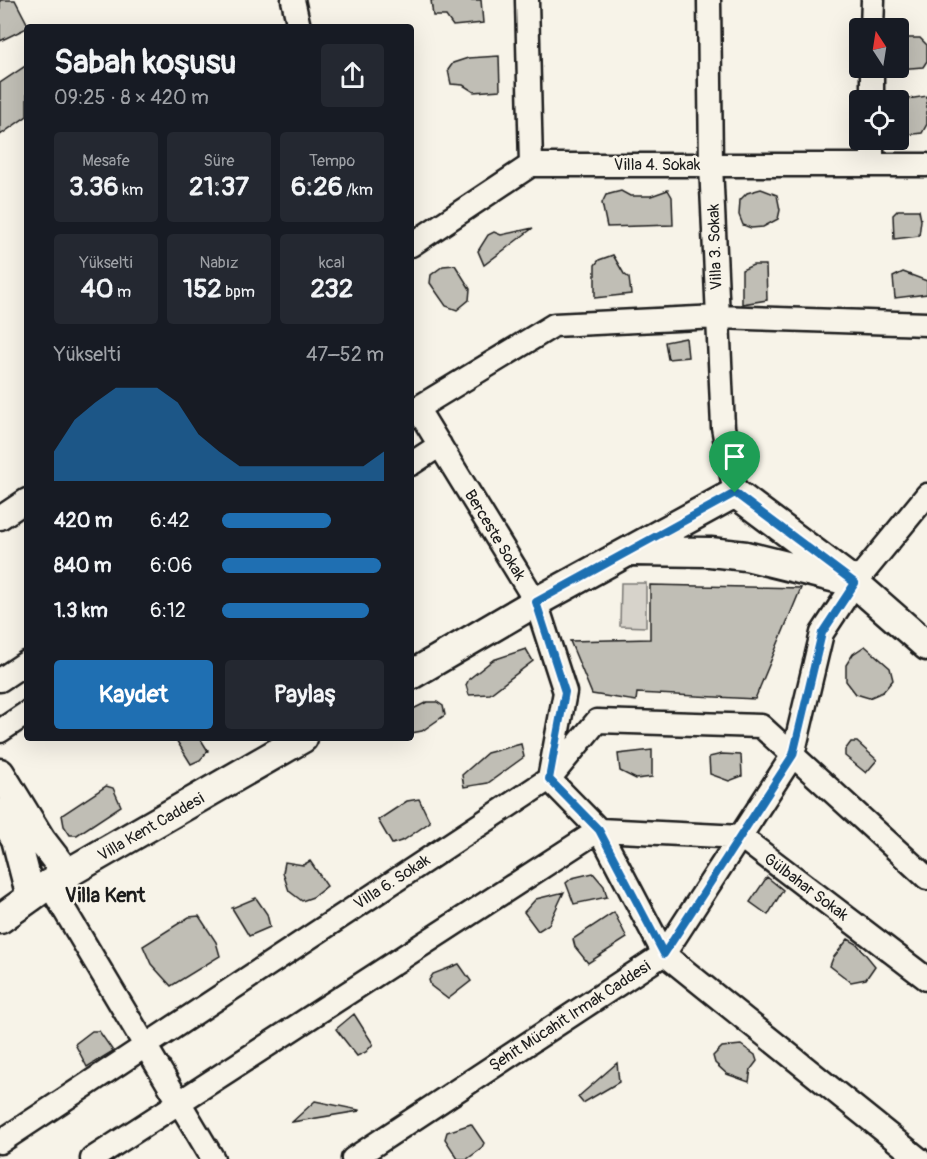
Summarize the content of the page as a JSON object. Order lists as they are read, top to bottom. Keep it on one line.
{"streets":{"street":["Villa 4. Sokak","Villa 3. Sokak","Berceste Sokak","Villa Kent Caddesi","Villa 6. Sokak","Gülbahar Sokak","Şehit Mücahit Irmak Caddesi"]},"crossings":[["Villa 4. Sokak","Villa 3. Sokak"],["Berceste Sokak","Villa 6. Sokak"]],"districts":["Villa Kent"],"north":"top","page":{"heading":["Sabah koşusu","09:25 · 8 × 420 m"],"stats":[["Mesafe","3.36 km"],["Süre","21:37"],["Tempo","6:26 /km"],["Yükselti","40 m"],["Nabız","152 bpm"],["kcal","232"]],"chart":["Yükselti","47–52 m"],"list":[{"name":"420 m","note":"6:42"},{"name":"840 m","note":"6:06"},{"name":"1.3 km","note":"6:12"}],"buttons":["Kaydet","Paylaş"]}}
